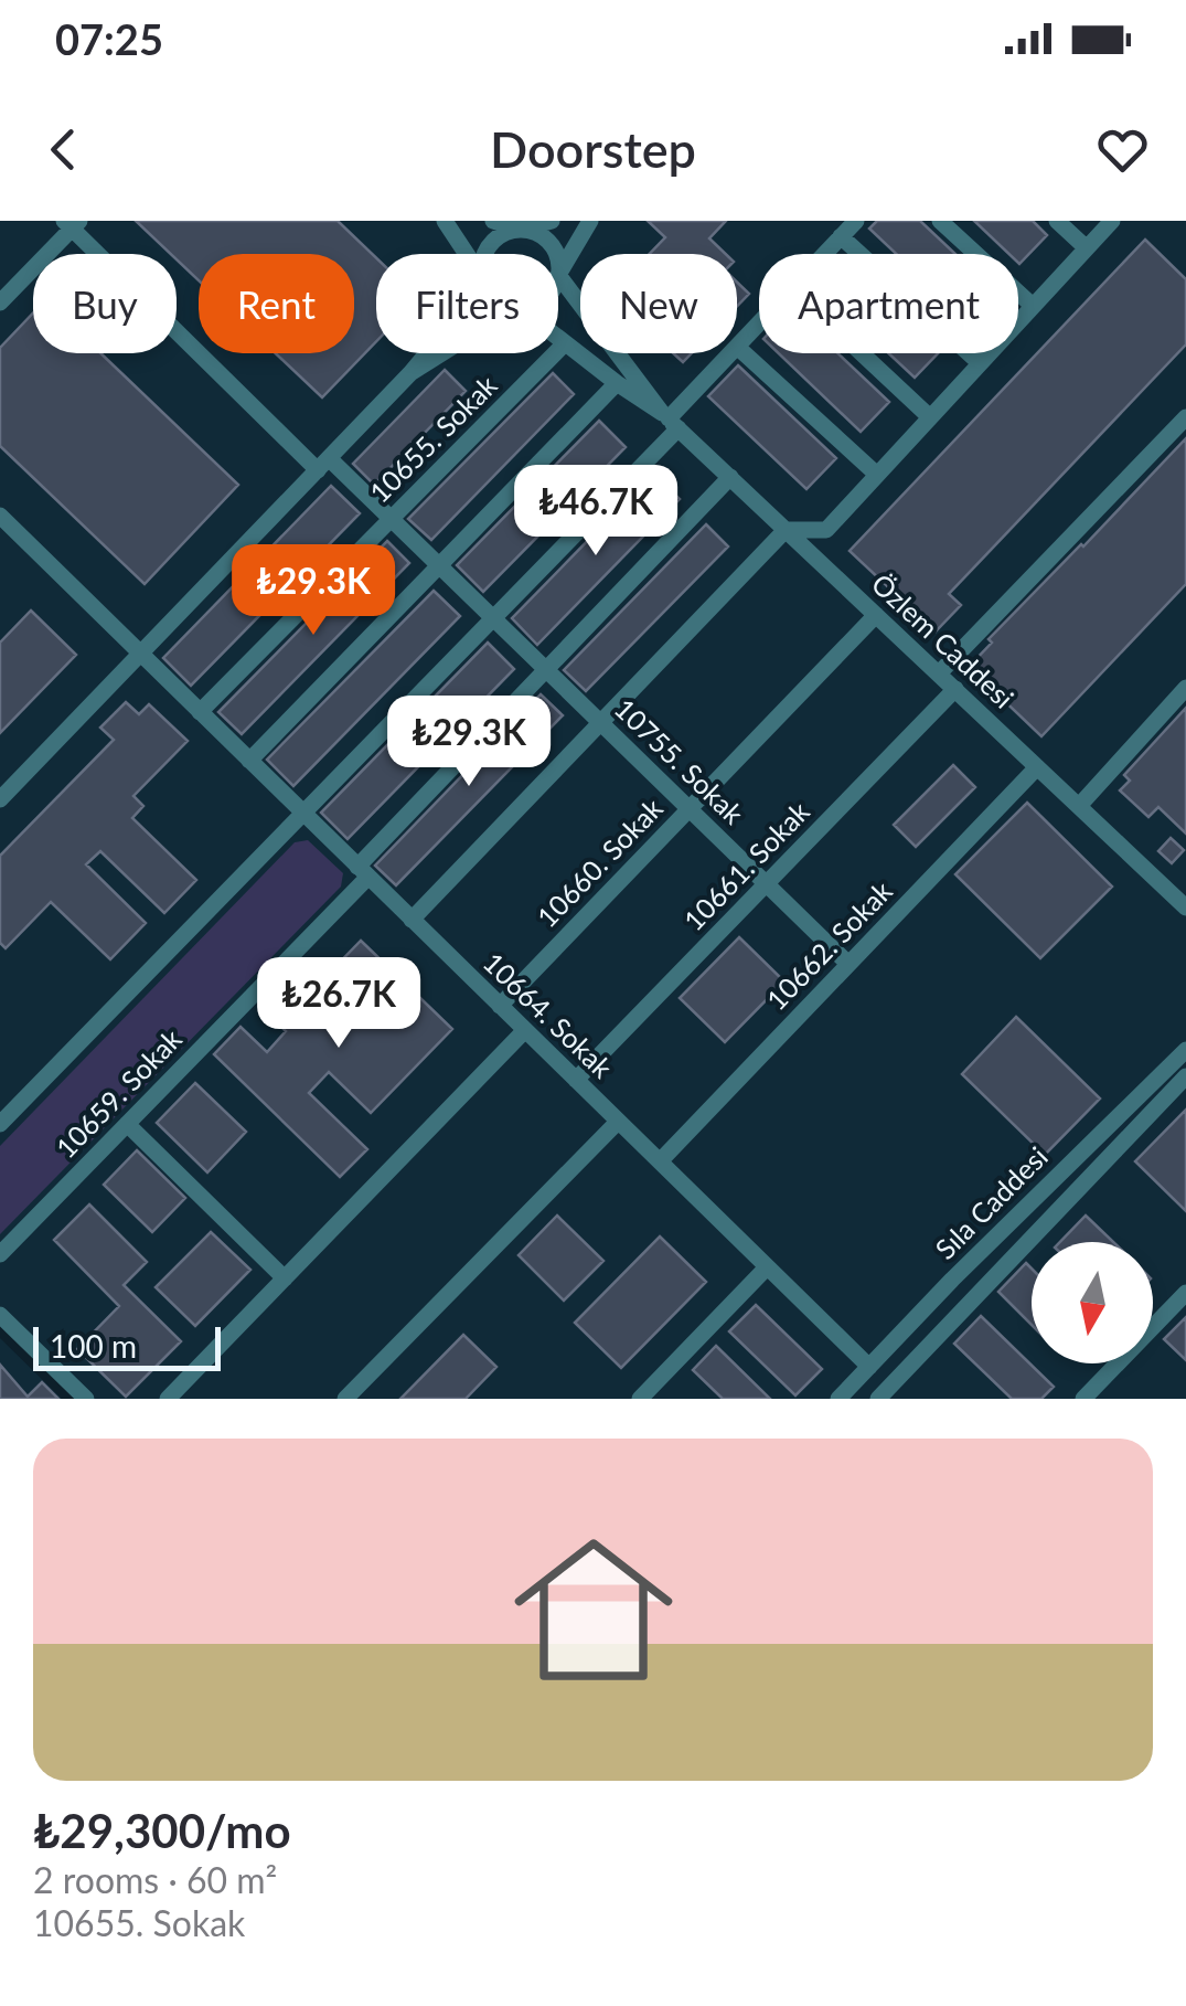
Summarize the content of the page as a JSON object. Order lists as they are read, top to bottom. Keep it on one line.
{"streets":{"street":["10655. Sokak","Özlem Caddesi","10755. Sokak","10660. Sokak","10661. Sokak","10662. Sokak","10664. Sokak","10659. Sokak","Sıla Caddesi"]},"crossings":[["10655. Sokak","Özlem Caddesi"],["10655. Sokak","10755. Sokak"],["10655. Sokak","10664. Sokak"],["Özlem Caddesi","10660. Sokak"],["Özlem Caddesi","10661. Sokak"],["Özlem Caddesi","10662. Sokak"],["Özlem Caddesi","10659. Sokak"],["10755. Sokak","10660. Sokak"],["10755. Sokak","10661. Sokak"],["10755. Sokak","10662. Sokak"],["10755. Sokak","10659. Sokak"],["10660. Sokak","10664. Sokak"],["10661. Sokak","10664. Sokak"],["10662. Sokak","10664. Sokak"],["10664. Sokak","10659. Sokak"],["10664. Sokak","Sıla Caddesi"]],"scale_bar":"100 m","north":"bottom","page":{"status":"07:25","header":"Doorstep","chip":["Buy","Rent","Filters","New","Apartment"],"price":["₺46.7K","₺29.3K","₺29.3K","₺26.7K"],"scale":"100 m","list":[{"name":"₺29,300/mo","note":"2 rooms · 60 m² · 10655. Sokak"}]}}
